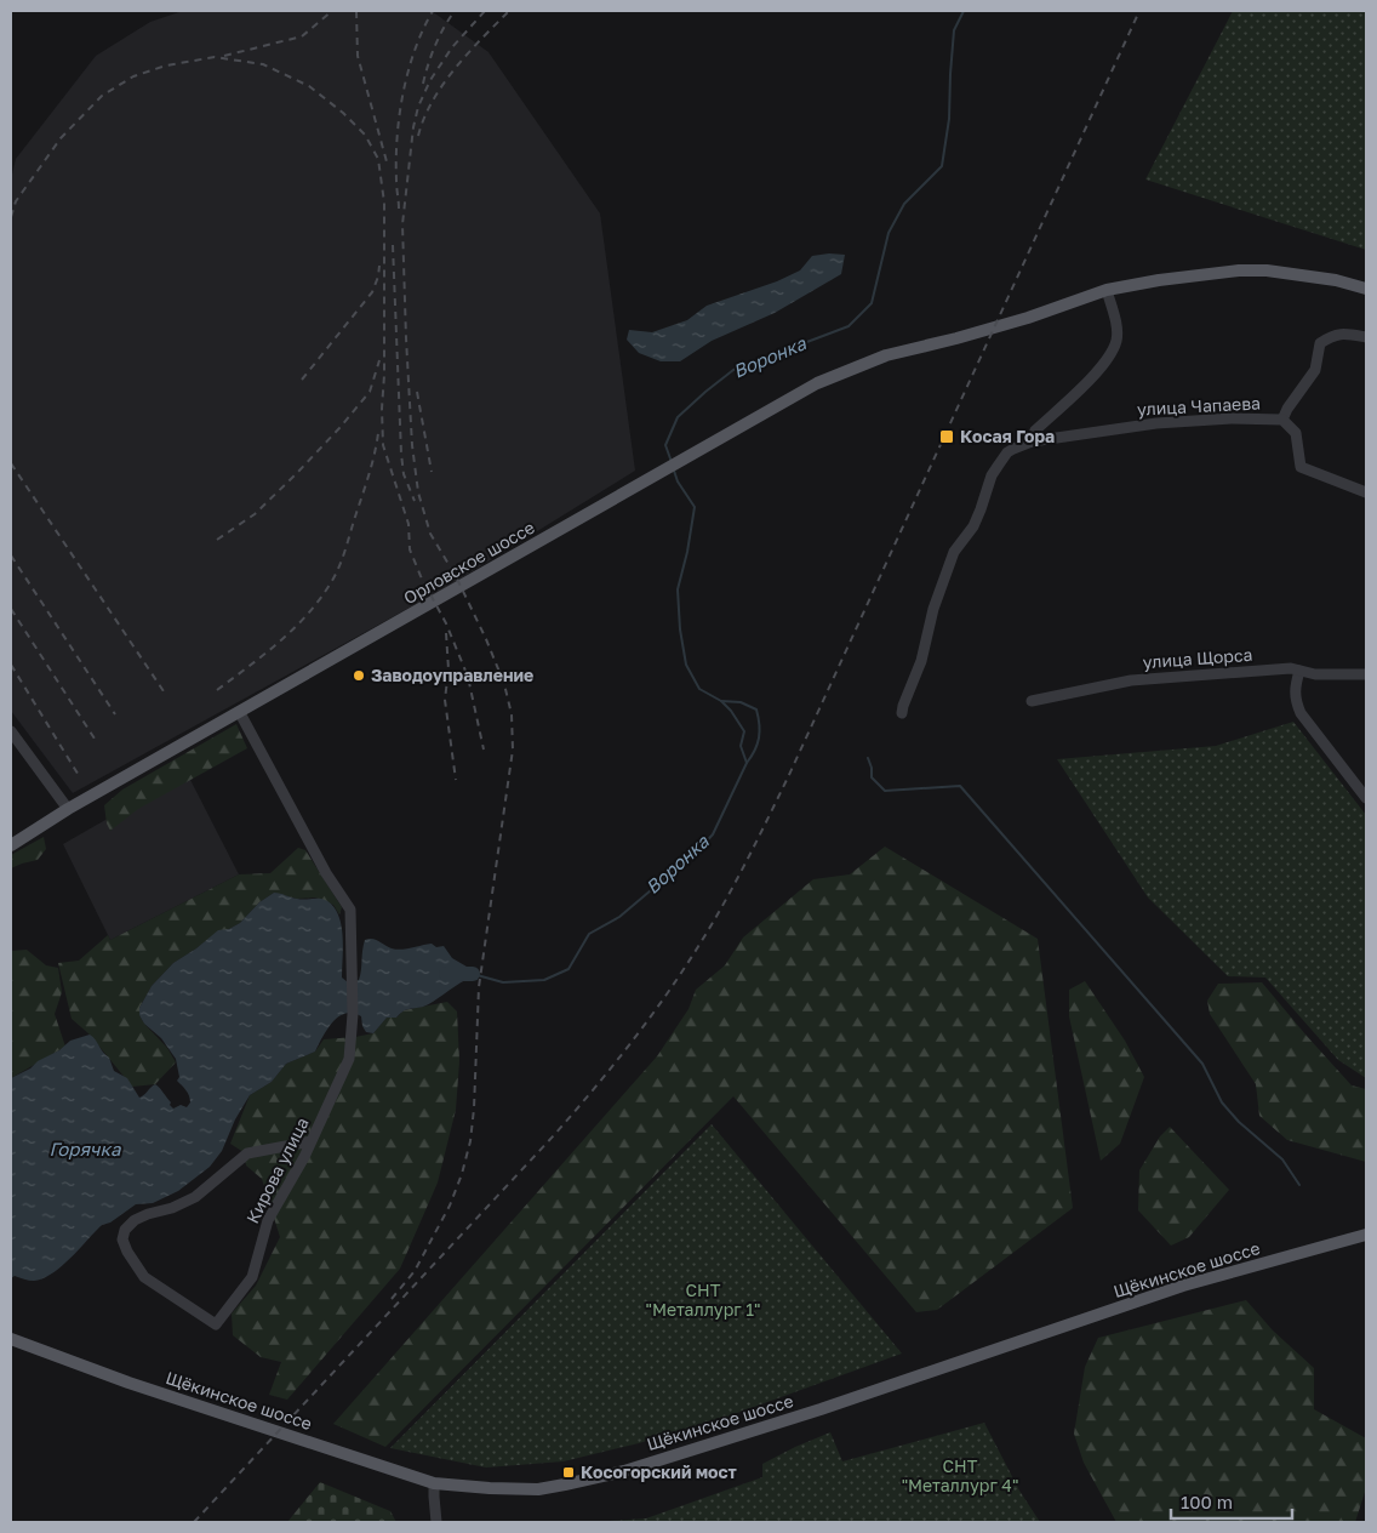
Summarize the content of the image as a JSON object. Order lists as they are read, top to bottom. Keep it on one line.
{"streets":{"main road":["Орловское шоссе","Щёкинское шоссе"],"street":["улица Чапаева","улица Щорса","Кирова улица"]},"crossings":[["Орловское шоссе","Кирова улица"]],"water":["Воронка","Горячка"],"parks":["СНТ \"Металлург 1\"","СНТ \"Металлург 4\""],"places":{"transit":["Косая Гора","Косогорский мост"],"other":["Заводоуправление"]},"scale_bar":"100 m"}
